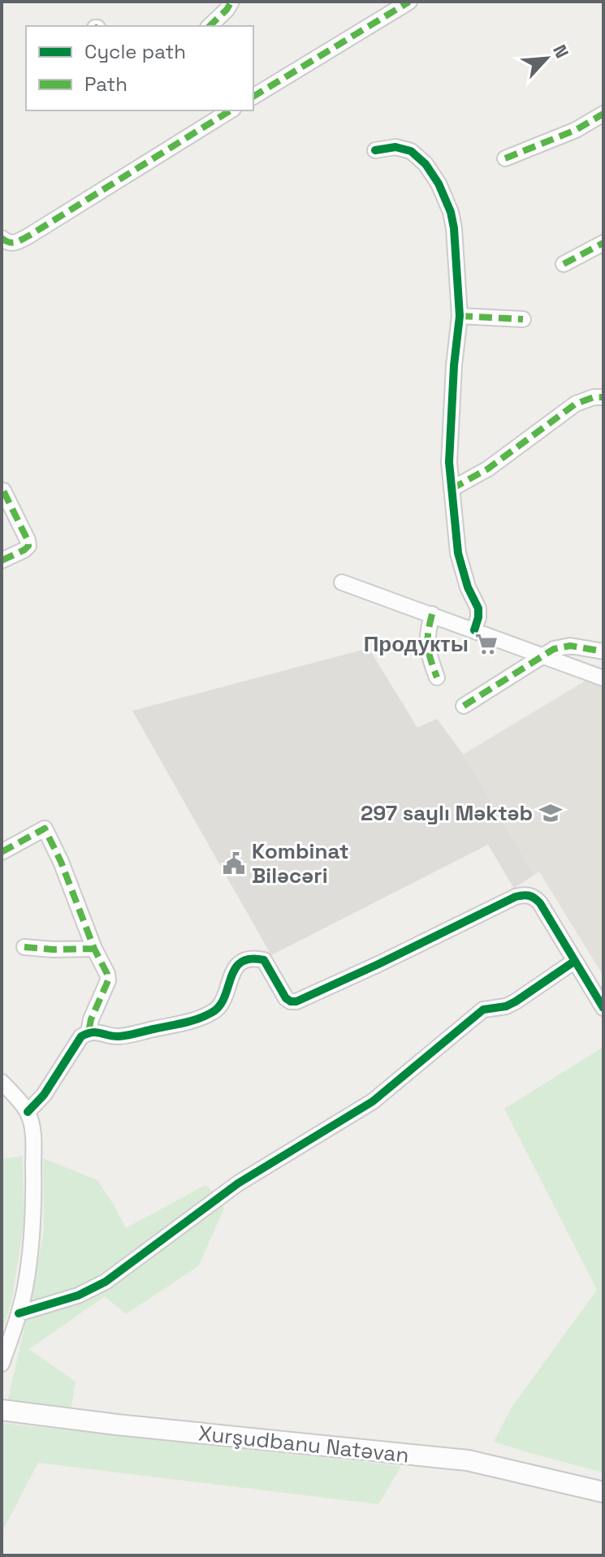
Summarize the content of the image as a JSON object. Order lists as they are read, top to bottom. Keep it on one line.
{"streets":{"main road":["Xurşudbanu Natəvan"]},"places":{"supermarket":["Продукты"],"school or university":["297 saylı Məktəb"],"public building":["Kombinat Biləcəri"]},"legend":["Cycle path","Path"],"north":"top right"}
